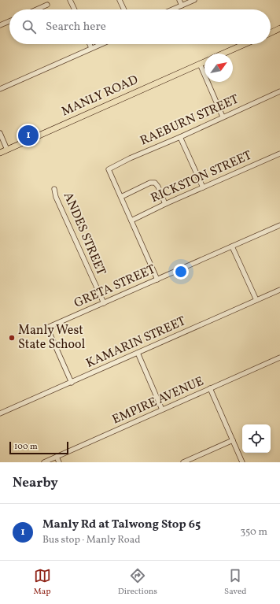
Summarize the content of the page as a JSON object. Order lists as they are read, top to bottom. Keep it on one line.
{"streets":{"main road":["MANLY ROAD"],"street":["RAEBURN STREET","RICKSTON STREET","ANDES STREET","GRETA STREET","KAMARIN STREET","EMPIRE AVENUE"]},"crossings":[["ANDES STREET","GRETA STREET"],["GRETA STREET","KAMARIN STREET"]],"places":["Manly West State School"],"scale_bar":"100 m","north":"top right","page":{"search":"Search here","pins":"1","scale":"100 m","heading":"Nearby","list":[{"mark":"1","name":"Manly Rd at Talwong Stop 65","note":"Bus stop · Manly Road","value":"350 m"}],"nav":["Map","Directions","Saved"]}}
